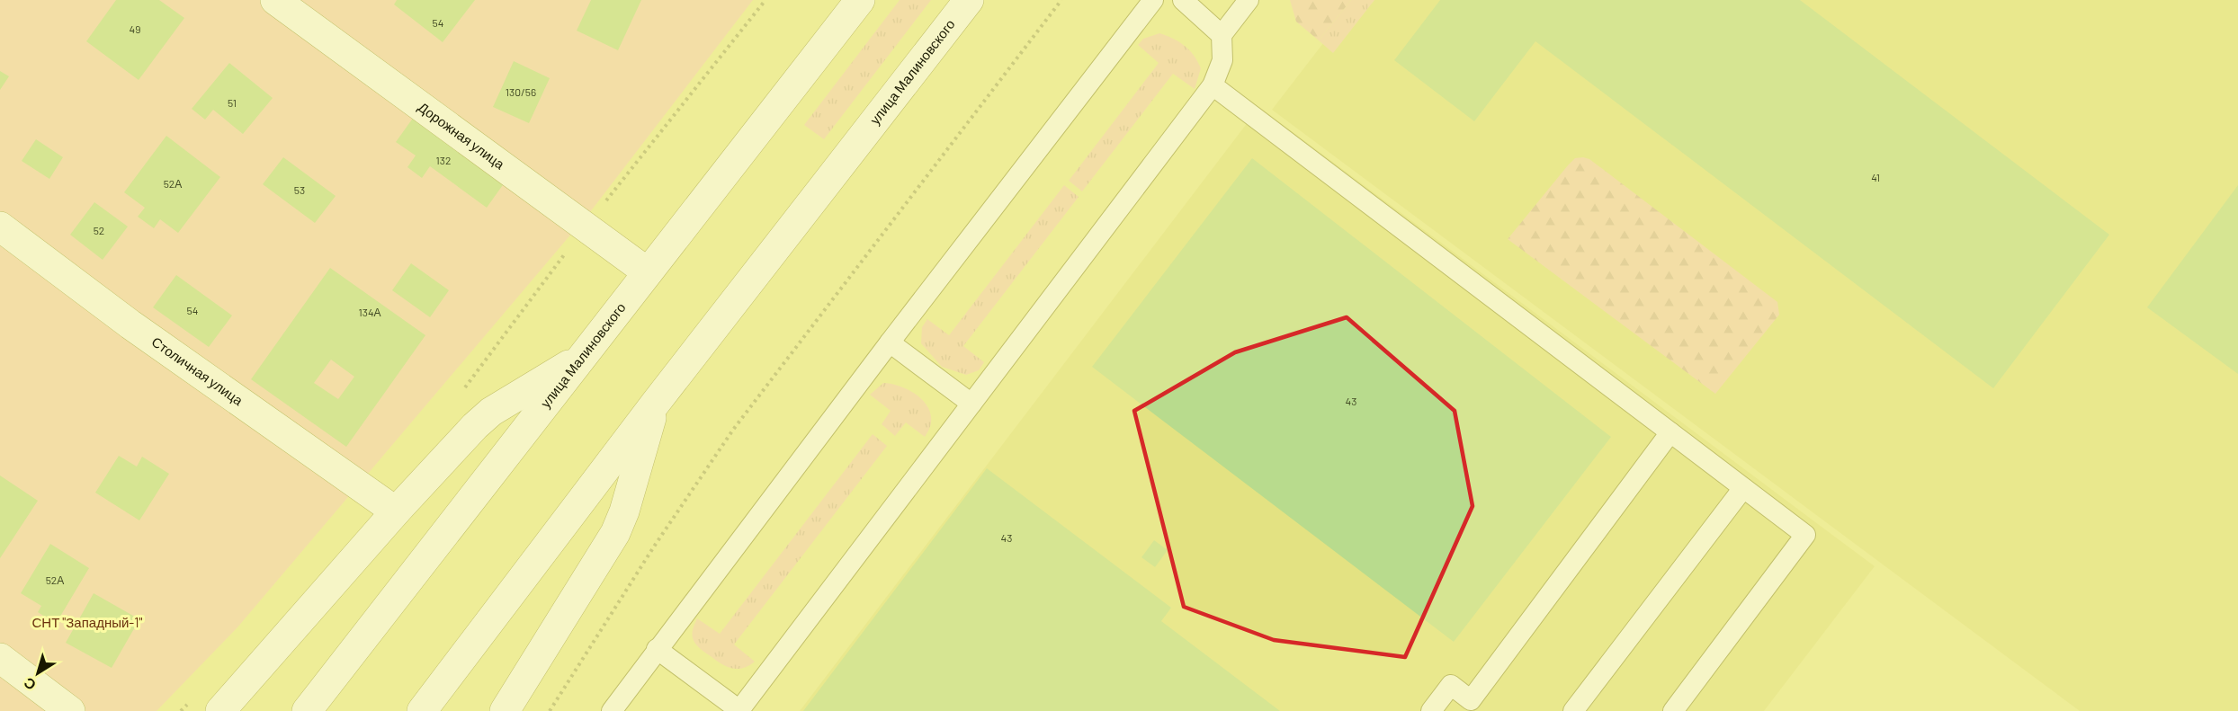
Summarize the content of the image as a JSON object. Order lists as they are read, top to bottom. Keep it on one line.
{"streets":{"main road":["улица Малиновского","Дорожная улица","Столичная улица"]},"crossings":[["улица Малиновского","Дорожная улица"]],"parks":["СНТ \"Западный-1\""],"house_numbers":["54","49","130/56","51","132","41","52А","53","52","54","134А","43","43","52А"],"north":"bottom left"}
